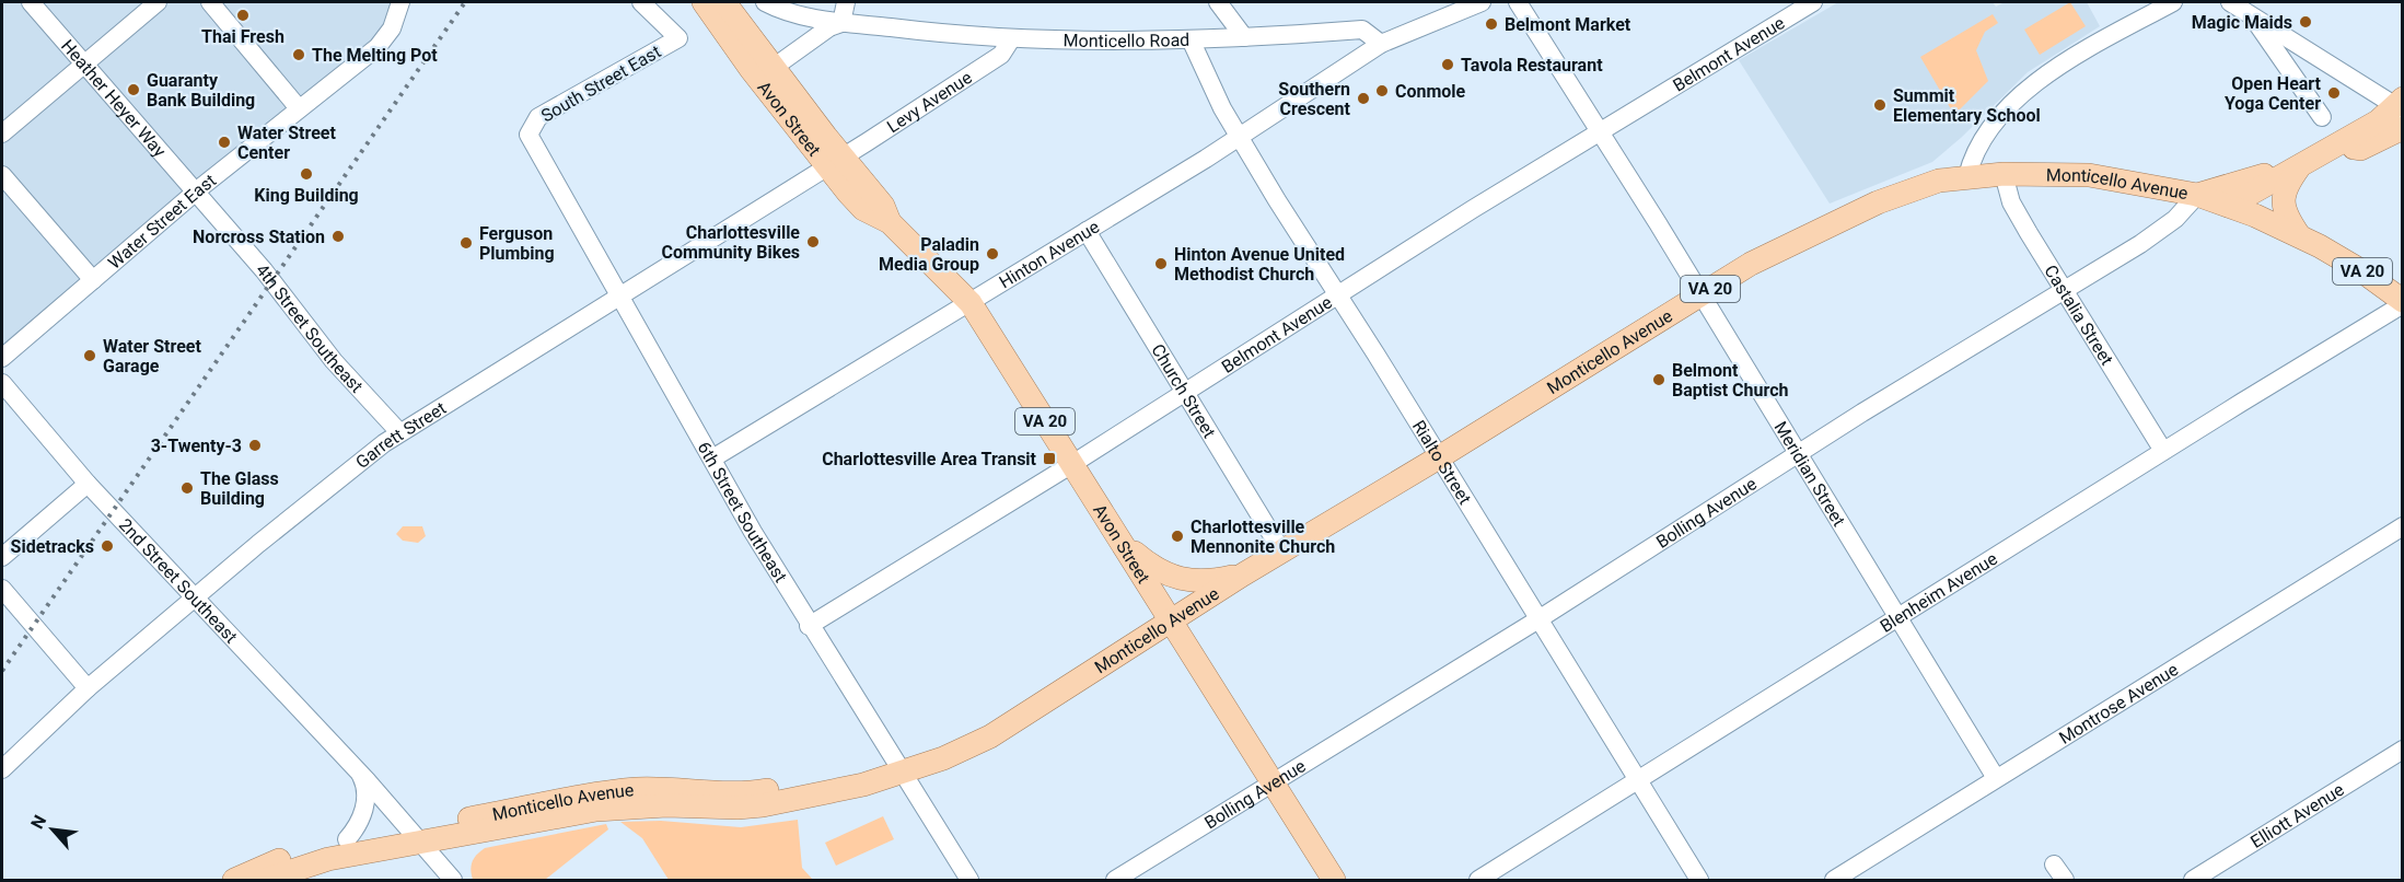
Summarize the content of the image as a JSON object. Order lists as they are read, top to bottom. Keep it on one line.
{"streets":{"main road":["Avon Street","Monticello Avenue","VA 20"],"street":["Monticello Road","Belmont Avenue","South Street East","Heather Heyer Way","Levy Avenue","Water Street East","Hinton Avenue","Castalia Street","4th Street Southeast","Church Street","Garrett Street","Rialto Street","Meridian Street","6th Street Southeast","Bolling Avenue","2nd Street Southeast","Blenheim Avenue","Montrose Avenue","Elliott Avenue"]},"crossings":[["Monticello Road","Levy Avenue"],["Monticello Road","Hinton Avenue"],["Monticello Road","Rialto Street"],["Belmont Avenue","Avon Street"],["Belmont Avenue","Church Street"],["Belmont Avenue","Rialto Street"],["Belmont Avenue","Meridian Street"],["Belmont Avenue","6th Street Southeast"],["South Street East","6th Street Southeast"],["Heather Heyer Way","Water Street East"],["Heather Heyer Way","4th Street Southeast"],["Levy Avenue","Avon Street"],["Levy Avenue","Garrett Street"],["Avon Street","Monticello Avenue"],["Avon Street","Hinton Avenue"],["Avon Street","VA 20"],["Avon Street","Garrett Street"],["Avon Street","Bolling Avenue"],["Monticello Avenue","VA 20"],["Monticello Avenue","Castalia Street"],["Monticello Avenue","Church Street"],["Monticello Avenue","Rialto Street"],["Monticello Avenue","Meridian Street"],["Monticello Avenue","6th Street Southeast"],["Monticello Avenue","Bolling Avenue"],["Monticello Avenue","2nd Street Southeast"],["Monticello Avenue","Blenheim Avenue"],["Water Street East","4th Street Southeast"],["Hinton Avenue","Church Street"],["Hinton Avenue","Rialto Street"],["Hinton Avenue","6th Street Southeast"],["Castalia Street","Bolling Avenue"],["Castalia Street","Blenheim Avenue"],["4th Street Southeast","Garrett Street"],["Garrett Street","6th Street Southeast"],["Garrett Street","2nd Street Southeast"],["Rialto Street","Bolling Avenue"],["Rialto Street","Blenheim Avenue"],["Meridian Street","Bolling Avenue"],["Meridian Street","Blenheim Avenue"],["Meridian Street","Montrose Avenue"]],"places":{"other":["Thai Fresh","Magic Maids","Belmont Market","The Melting Pot","Tavola Restaurant","Guaranty Bank Building","Conmole","Open Heart Yoga Center","Southern Crescent","Summit Elementary School","Water Street Center","King Building","Norcross Station","Charlottesville Community Bikes","Ferguson Plumbing","Paladin Media Group","Hinton Avenue United Methodist Church","Water Street Garage","Belmont Baptist Church","3-Twenty-3","The Glass Building","Charlottesville Mennonite Church","Sidetracks"],"transit":["Charlottesville Area Transit"]},"north":"top left"}
